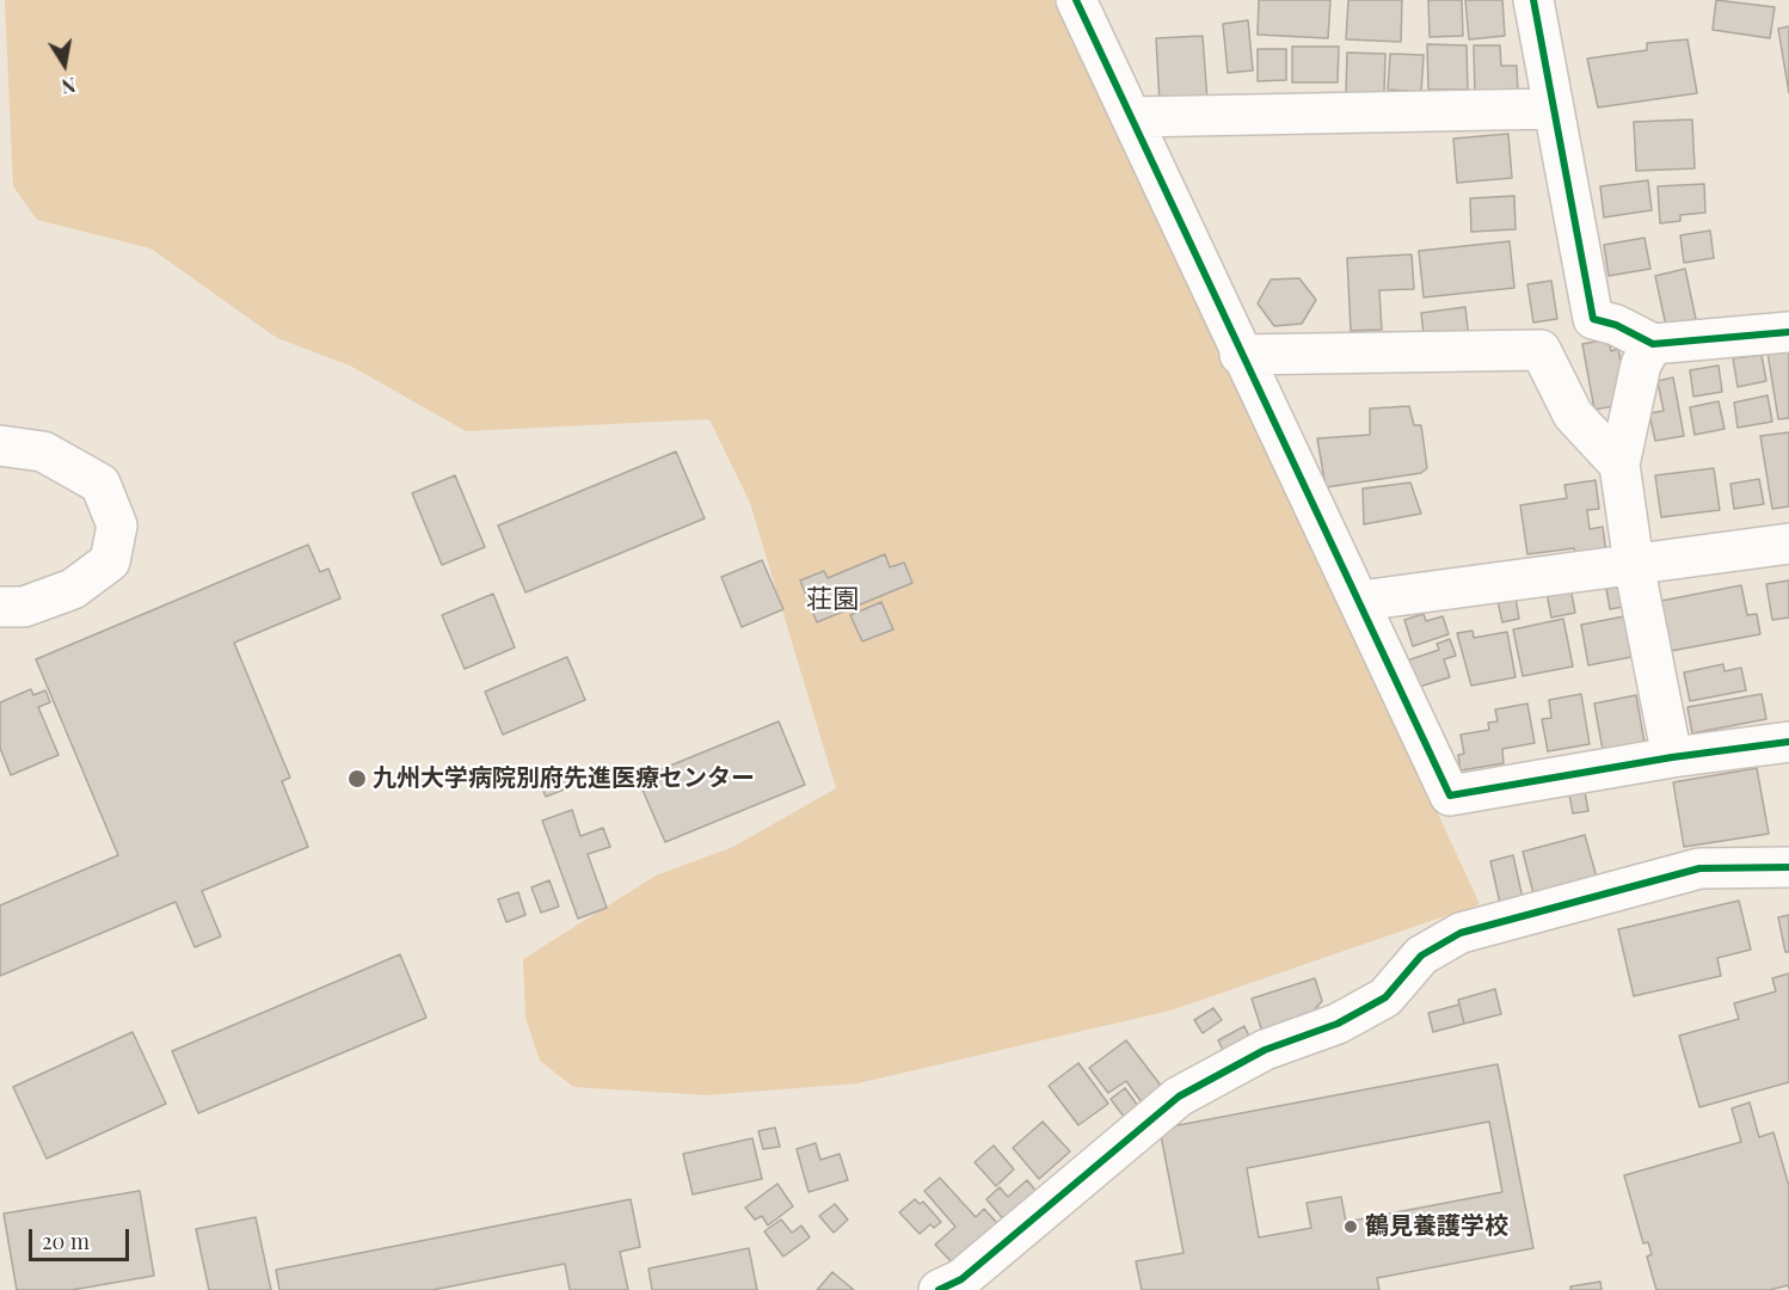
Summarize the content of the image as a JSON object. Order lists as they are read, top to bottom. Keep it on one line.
{"districts":["荘園"],"places":["九州大学病院別府先進医療センター","鶴見養護学校"],"scale_bar":"20 m","north":"bottom"}
